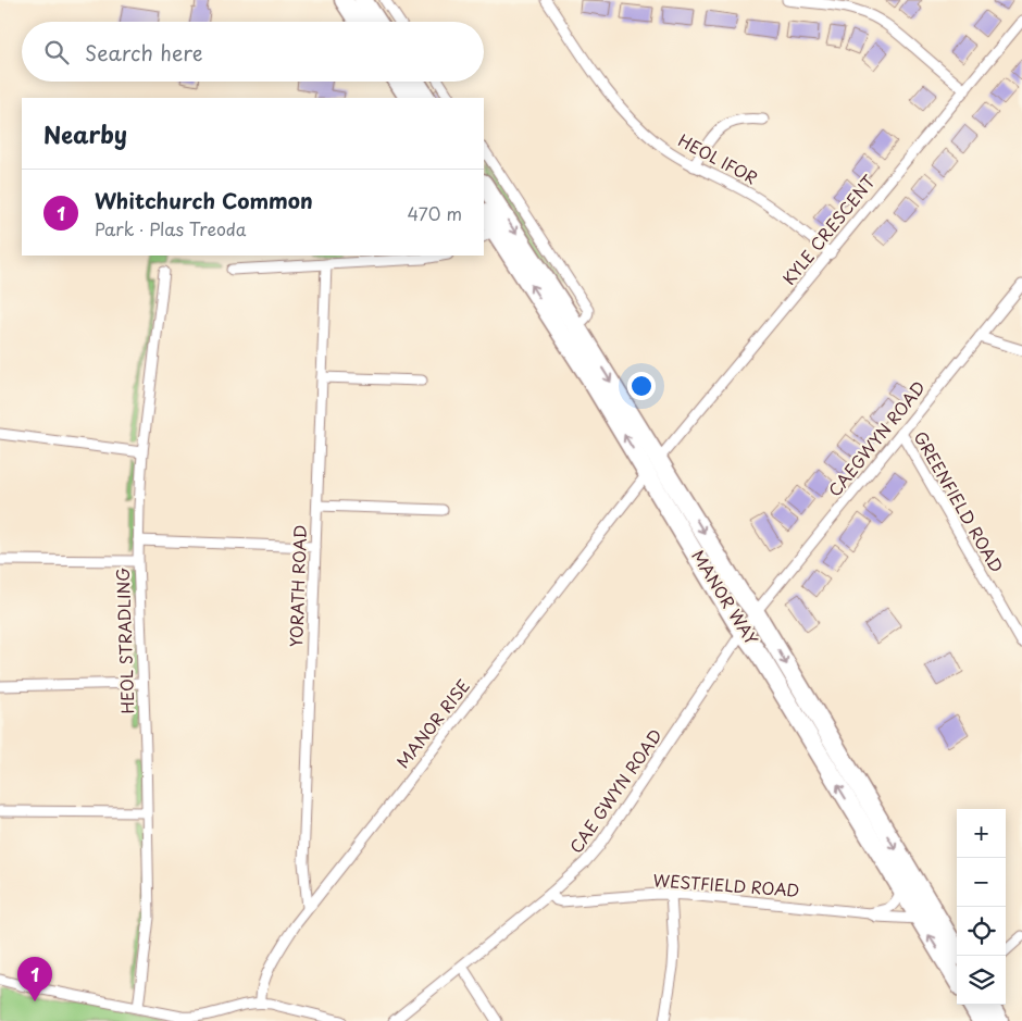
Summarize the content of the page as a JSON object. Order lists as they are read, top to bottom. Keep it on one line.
{"streets":{"highway":["MANOR WAY"],"street":["HEOL IFOR","KYLE CRESCENT","CAEGWYN ROAD","GREENFIELD ROAD","YORATH ROAD","HEOL STRADLING","MANOR RISE","CAE GWYN ROAD","WESTFIELD ROAD"]},"crossings":[["HEOL IFOR","KYLE CRESCENT"],["KYLE CRESCENT","MANOR WAY"],["CAEGWYN ROAD","GREENFIELD ROAD"],["CAEGWYN ROAD","MANOR WAY"],["CAEGWYN ROAD","CAE GWYN ROAD"],["YORATH ROAD","MANOR RISE"],["MANOR WAY","MANOR RISE"],["MANOR WAY","CAE GWYN ROAD"],["MANOR WAY","WESTFIELD ROAD"],["CAE GWYN ROAD","WESTFIELD ROAD"]],"page":{"search":"Search here","heading":"Nearby","list":[{"mark":"1","name":"Whitchurch Common","note":"Park · Plas Treoda","value":"470 m"}],"map_buttons":["+","−"],"pins":"1"}}
